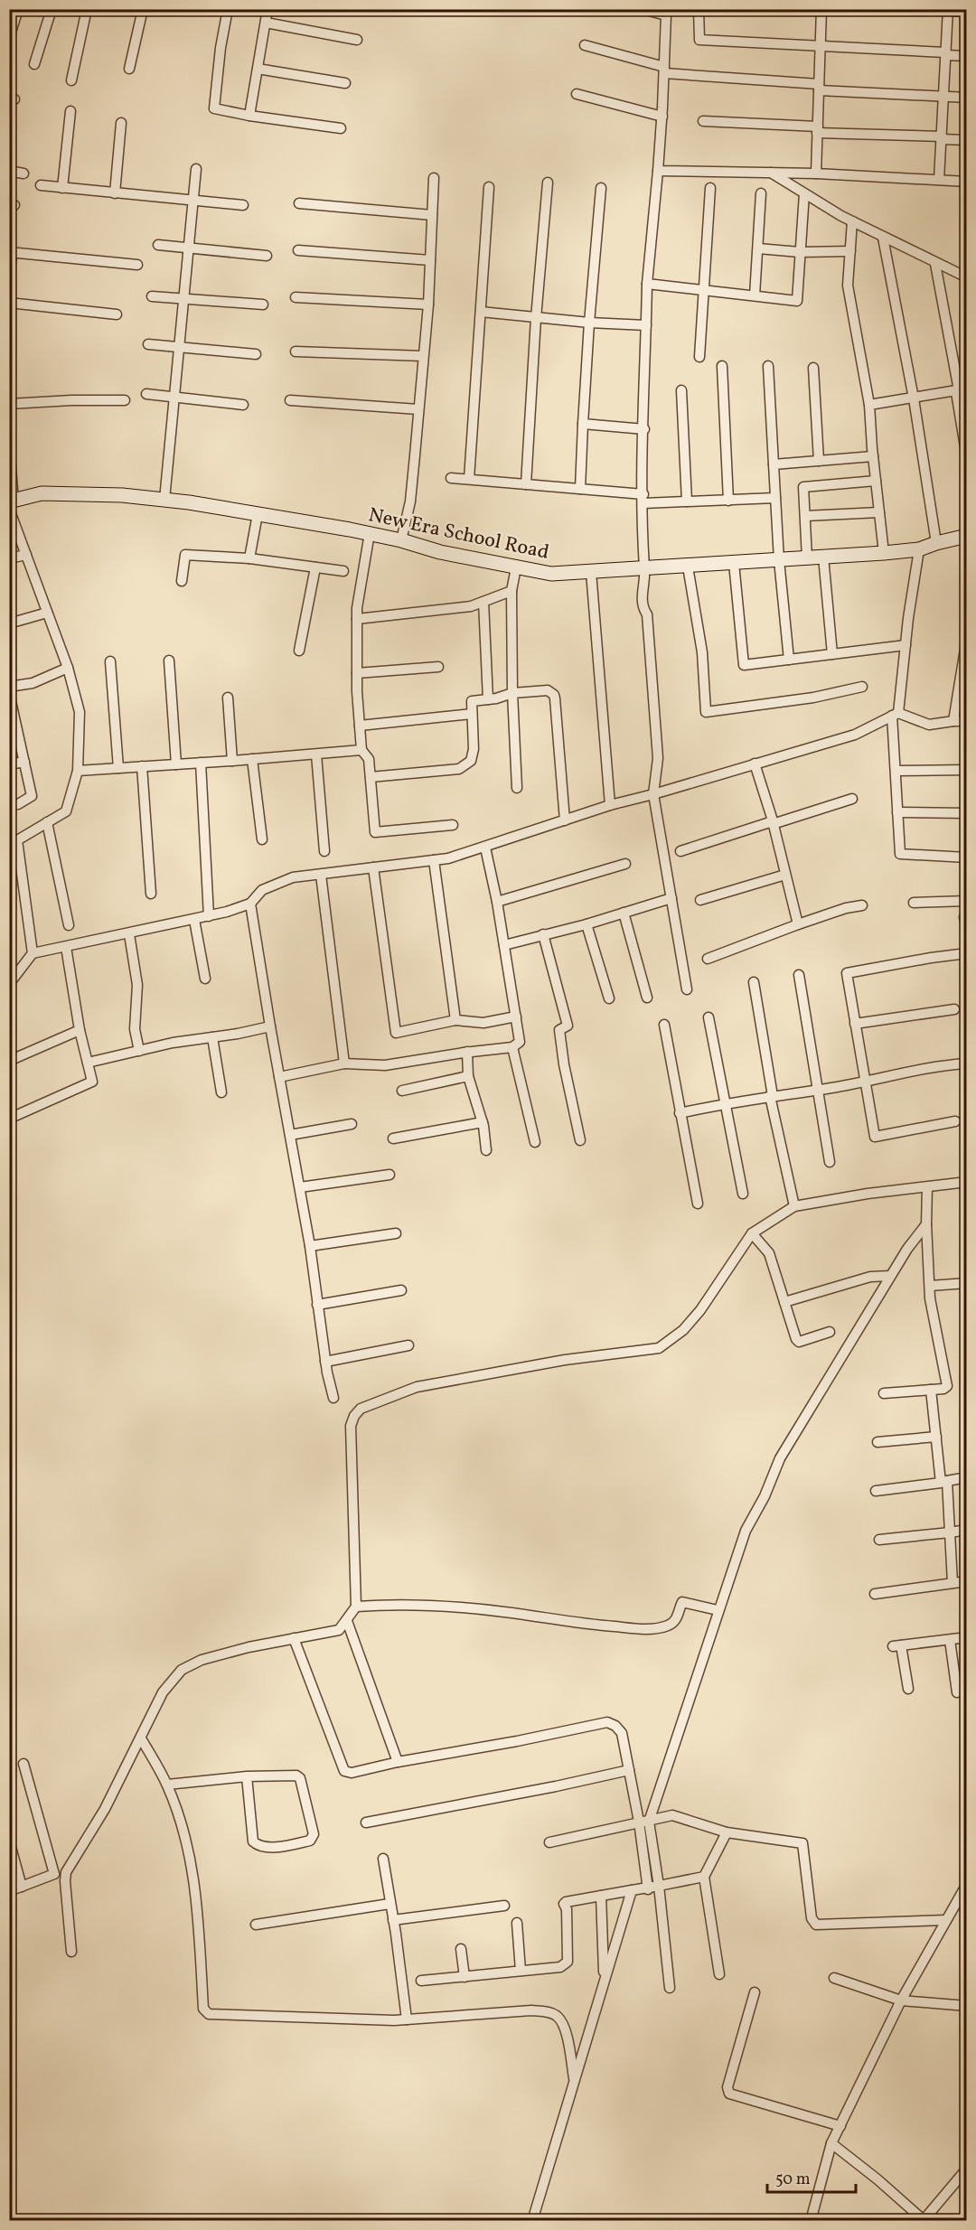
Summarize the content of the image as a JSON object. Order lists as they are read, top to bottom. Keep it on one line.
{"streets":{"street":["New Era School Road"]},"scale_bar":"50 m"}
